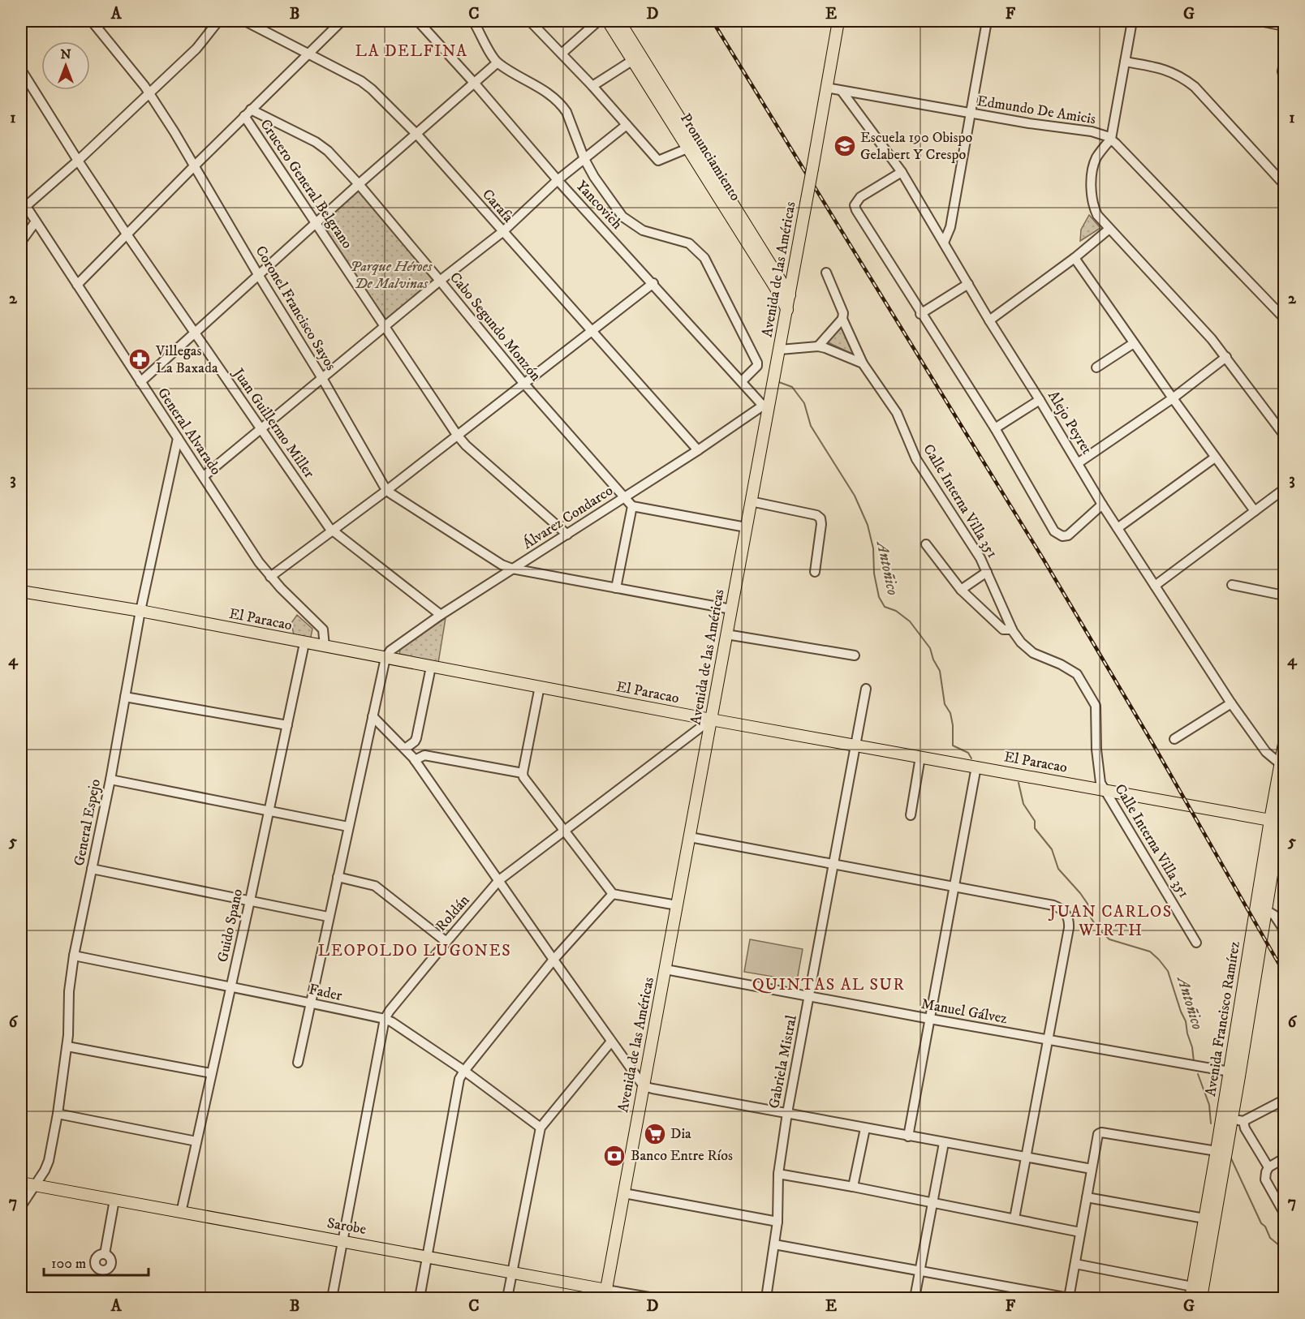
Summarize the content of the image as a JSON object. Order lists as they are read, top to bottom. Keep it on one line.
{"streets":{"main road":["Pronunciamiento","Avenida de las Américas","El Paracao","Avenida Francisco Ramírez","Sarobe"],"street":["Edmundo De Amicis","Crucero General Belgrano","Yancovich","Carafa","Coronel Francisco Sayos","Cabo Segundo Monzón","Alejo Peyret","Juan Guillermo Miller","General Alvarado","Calle Interna Villa 351","Álvarez Condarco","General Espejo","Roldán","Guido Spano","Fader","Manuel Gálvez","Gabriela Mistral"]},"crossings":[["Edmundo De Amicis","Avenida de las Américas"],["Edmundo De Amicis","Alejo Peyret"],["Pronunciamiento","Avenida de las Américas"],["Crucero General Belgrano","Cabo Segundo Monzón"],["Crucero General Belgrano","Álvarez Condarco"],["Yancovich","Avenida de las Américas"],["Yancovich","Álvarez Condarco"],["Carafa","Álvarez Condarco"],["Avenida de las Américas","Coronel Francisco Sayos"],["Avenida de las Américas","Álvarez Condarco"],["Avenida de las Américas","El Paracao"],["Avenida de las Américas","Roldán"],["Avenida de las Américas","Manuel Gálvez"],["Avenida de las Américas","Sarobe"],["Coronel Francisco Sayos","Álvarez Condarco"],["Cabo Segundo Monzón","Álvarez Condarco"],["Alejo Peyret","Avenida Francisco Ramírez"],["Juan Guillermo Miller","Álvarez Condarco"],["General Alvarado","El Paracao"],["General Alvarado","General Espejo"],["Calle Interna Villa 351","El Paracao"],["Álvarez Condarco","El Paracao"],["El Paracao","General Espejo"],["El Paracao","Roldán"],["El Paracao","Guido Spano"],["El Paracao","Avenida Francisco Ramírez"],["El Paracao","Gabriela Mistral"],["General Espejo","Fader"],["General Espejo","Sarobe"],["Roldán","Fader"],["Roldán","Sarobe"],["Guido Spano","Fader"],["Guido Spano","Sarobe"],["Manuel Gálvez","Avenida Francisco Ramírez"],["Manuel Gálvez","Gabriela Mistral"]],"districts":["LA DELFINA","JUAN CARLOS WIRTH","LEOPOLDO LUGONES","QUINTAS AL SUR"],"water":["Antoñico"],"parks":["Parque Héroes De Malvinas"],"places":{"school or university":["Escuela 190 Obispo Gelabert Y Crespo"],"pharmacy":["Villegas La Baxada"],"supermarket":["Dia"],"bank":["Banco Entre Ríos"]},"scale_bar":"100 m","north":"top","grid":{"columns":["A","B","C","D","E","F","G"],"rows":["1","2","3","4","5","6","7"]}}
